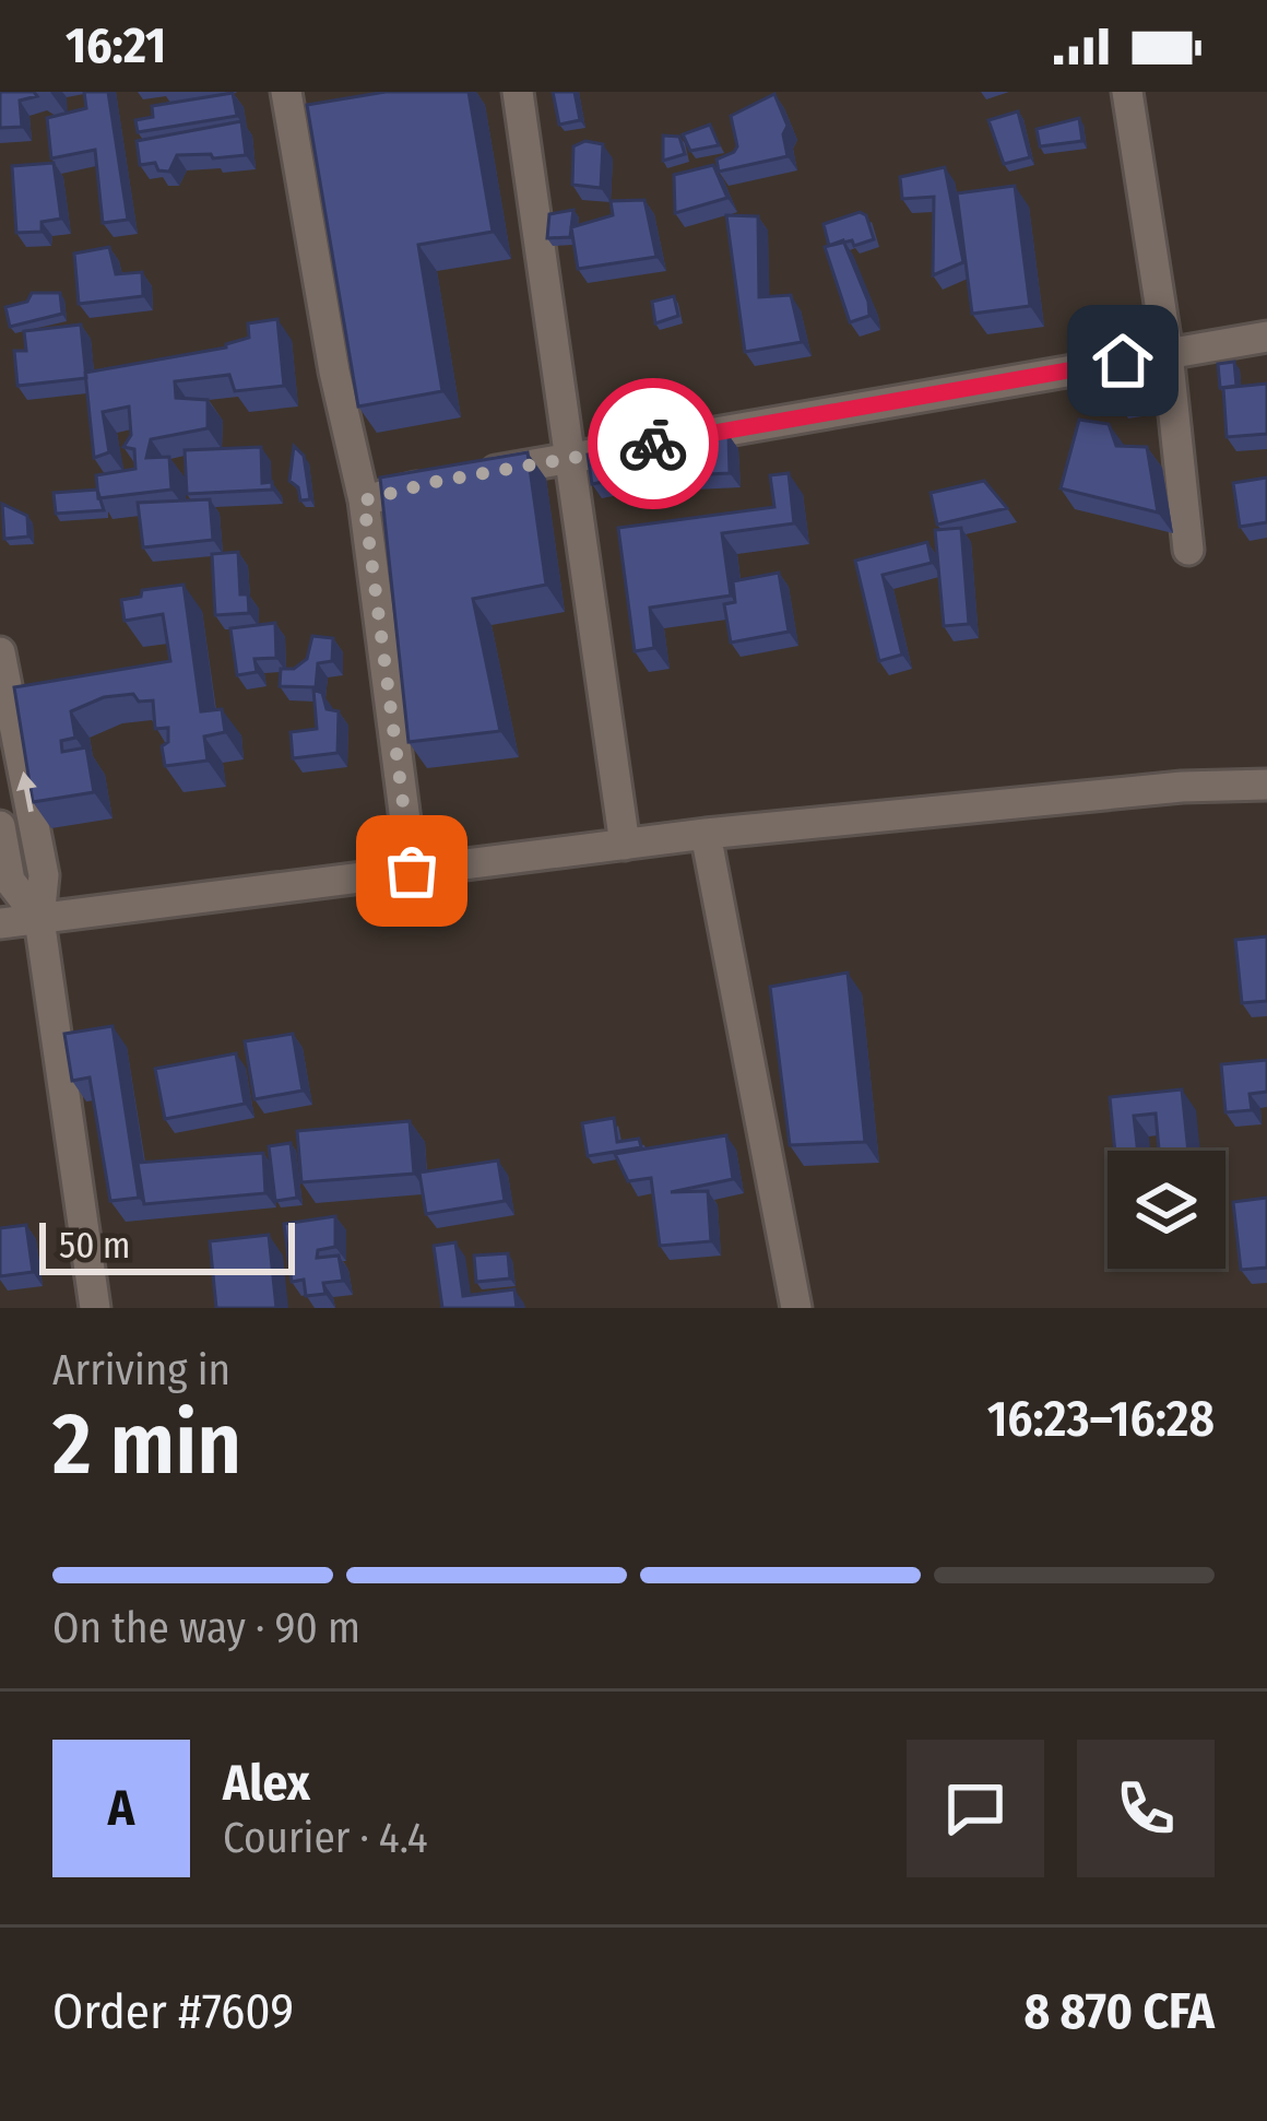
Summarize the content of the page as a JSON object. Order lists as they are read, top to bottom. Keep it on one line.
{"scale_bar":"50 m","page":{"status":"16:21","scale":"50 m","heading":["2 min","Arriving in","16:23–16:28"],"panel":["Alex","Courier · 4.4","Order #7609","8 870 CFA"],"bar":"On the way · 90 m","round":"A"}}
